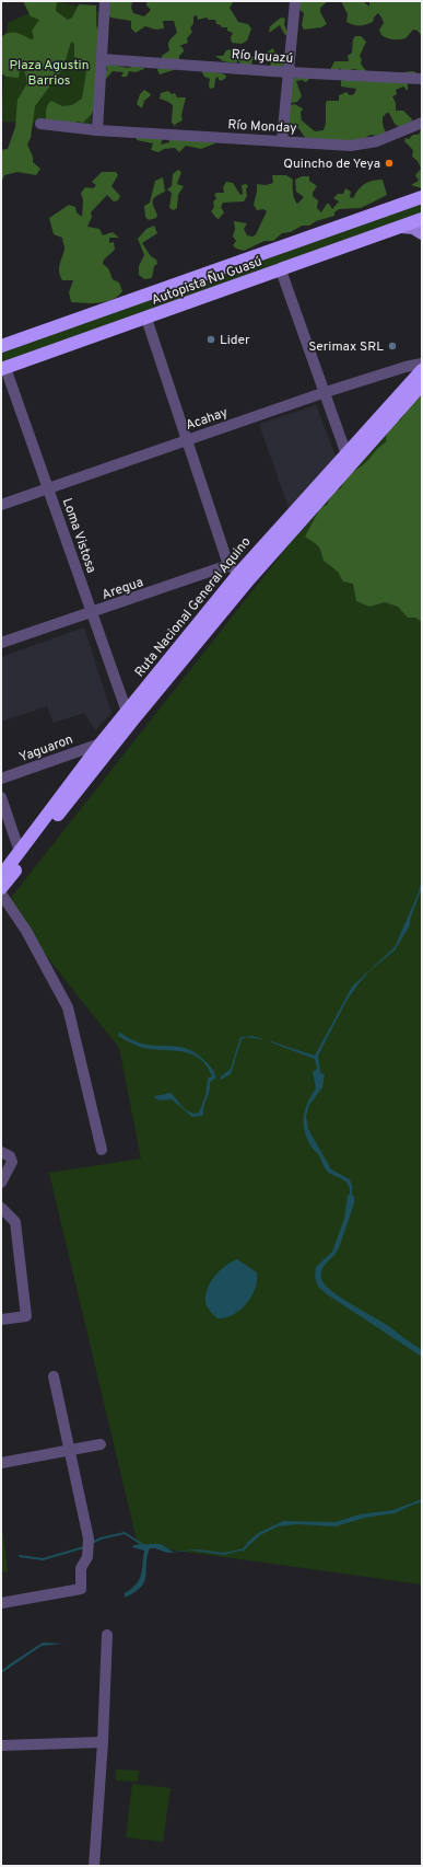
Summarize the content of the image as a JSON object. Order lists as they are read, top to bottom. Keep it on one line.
{"streets":{"highway":["Autopista Ñu Guasú","Ruta Nacional General Aquino"],"street":["Río Iguazú","Río Monday","Acahay","Loma Vistosa","Aregua","Yaguaron"]},"crossings":[["Autopista Ñu Guasú","Loma Vistosa"],["Acahay","Loma Vistosa"],["Loma Vistosa","Aregua"],["Loma Vistosa","Ruta Nacional General Aquino"],["Aregua","Ruta Nacional General Aquino"],["Ruta Nacional General Aquino","Yaguaron"]],"parks":["Plaza Agustin Barrios"],"places":["Quincho de Yeya","Lider","Serimax SRL"]}
